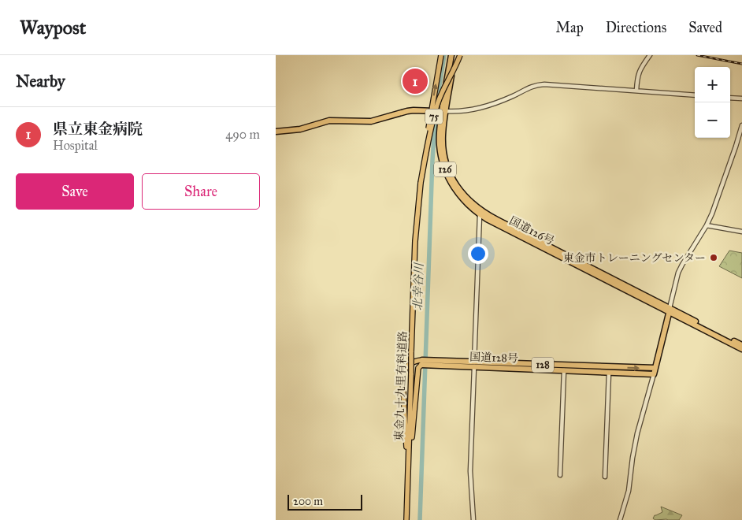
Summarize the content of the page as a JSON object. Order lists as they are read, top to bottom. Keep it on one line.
{"streets":{"highway":["126","国道126号","国道128号","128"],"main road":["75","東金九十九里有料道路"]},"crossings":[["75","国道128号"],["75","東金九十九里有料道路"],["126","国道126号"]],"water":["北幸谷川"],"places":["東金市トレーニングセンター"],"scale_bar":"200 m","page":{"header":"Waypost","nav":["Map","Directions","Saved"],"heading":"Nearby","map_buttons":["+","−"],"pins":"1","list":[{"mark":"1","name":"県立東金病院","note":"Hospital","value":"490 m"}],"buttons":["Save","Share"],"scale":"200 m"}}
